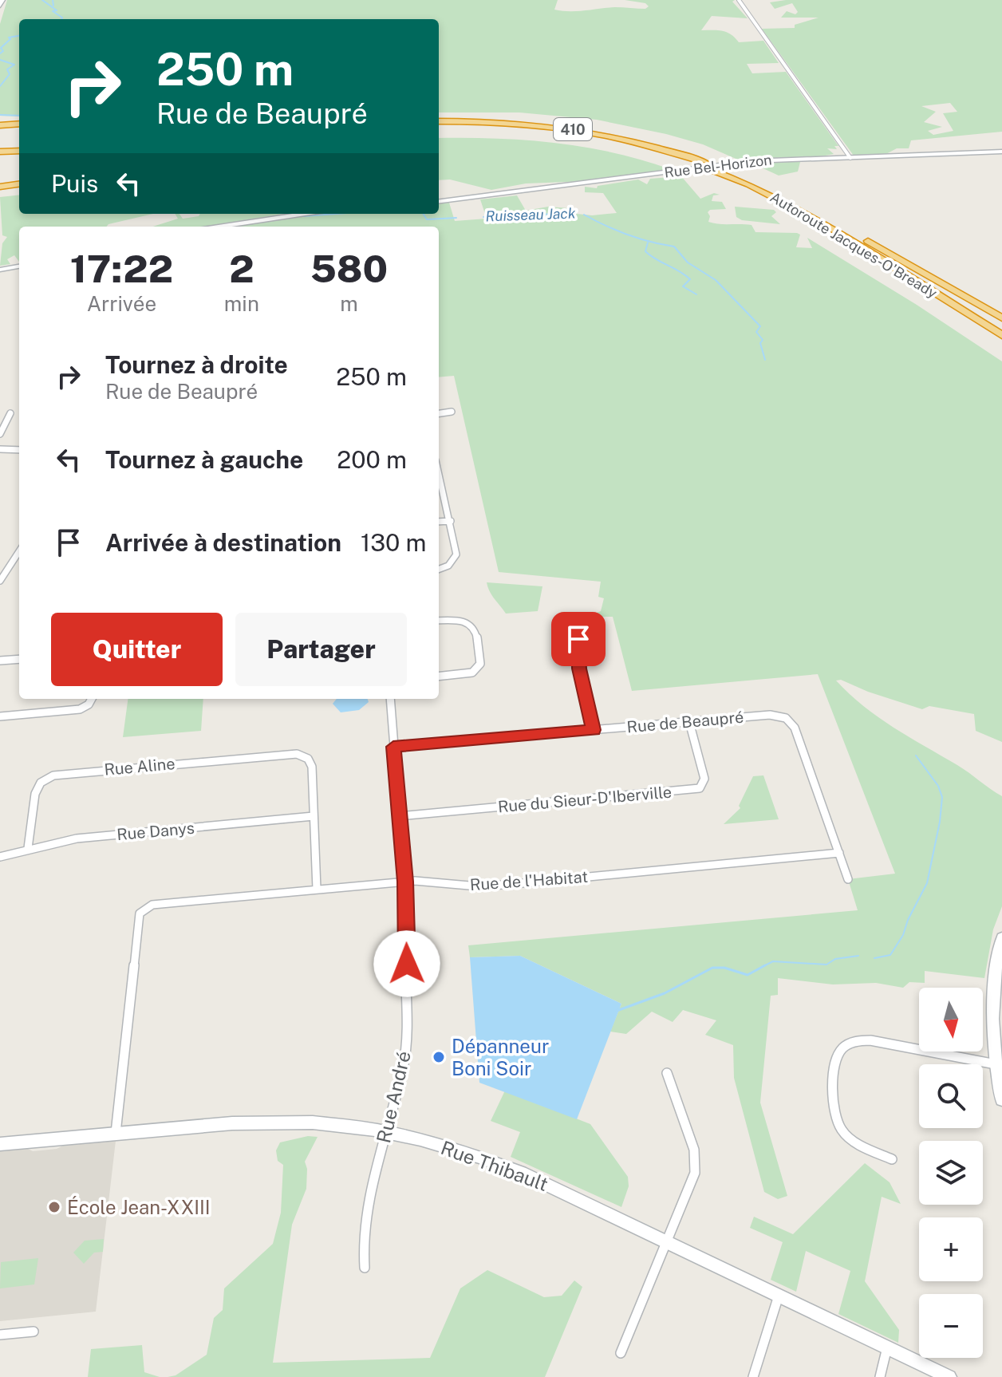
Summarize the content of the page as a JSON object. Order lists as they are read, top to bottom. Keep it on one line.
{"streets":{"highway":["410","Autoroute Jacques-O'Bready"],"street":["Rue Bel-Horizon","Rue de Beaupré","Rue Aline","Rue du Sieur-D'Iberville","Rue Danys","Rue de l'Habitat","Rue André","Rue Thibault"]},"crossings":[["Rue de Beaupré","Rue du Sieur-D'Iberville"],["Rue de Beaupré","Rue de l'Habitat"],["Rue de Beaupré","Rue André"],["Rue Aline","Rue Danys"],["Rue du Sieur-D'Iberville","Rue André"],["Rue de l'Habitat","Rue André"],["Rue de l'Habitat","Rue Thibault"],["Rue André","Rue Thibault"]],"water":["Ruisseau Jack"],"places":["Dépanneur Boni Soir","École Jean-XXIII"],"north":"bottom","page":{"turn":["250 m","Rue de Beaupré"],"then":"Puis","eta":["17:22","Arrivée","2","min","580","m"],"list":[{"name":"Tournez à droite","note":"Rue de Beaupré","value":"250 m"},{"name":"Tournez à gauche","value":"200 m"},{"name":"Arrivée à destination","value":"130 m"}],"buttons":["Quitter","Partager"],"map_buttons":["+","−"]}}
